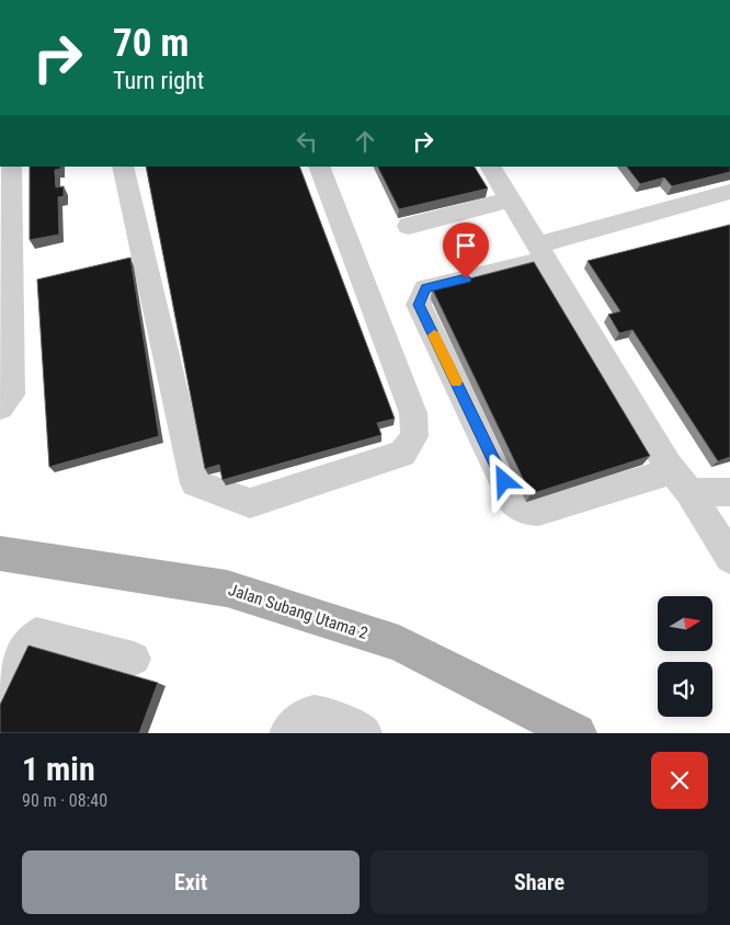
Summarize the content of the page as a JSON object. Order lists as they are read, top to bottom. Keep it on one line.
{"streets":{"main road":["Jalan Subang Utama 2"]},"north":"right","page":{"turn":["70 m","Turn right"],"heading":["1 min","90 m · 08:40"],"buttons":["Exit","Share"]}}
